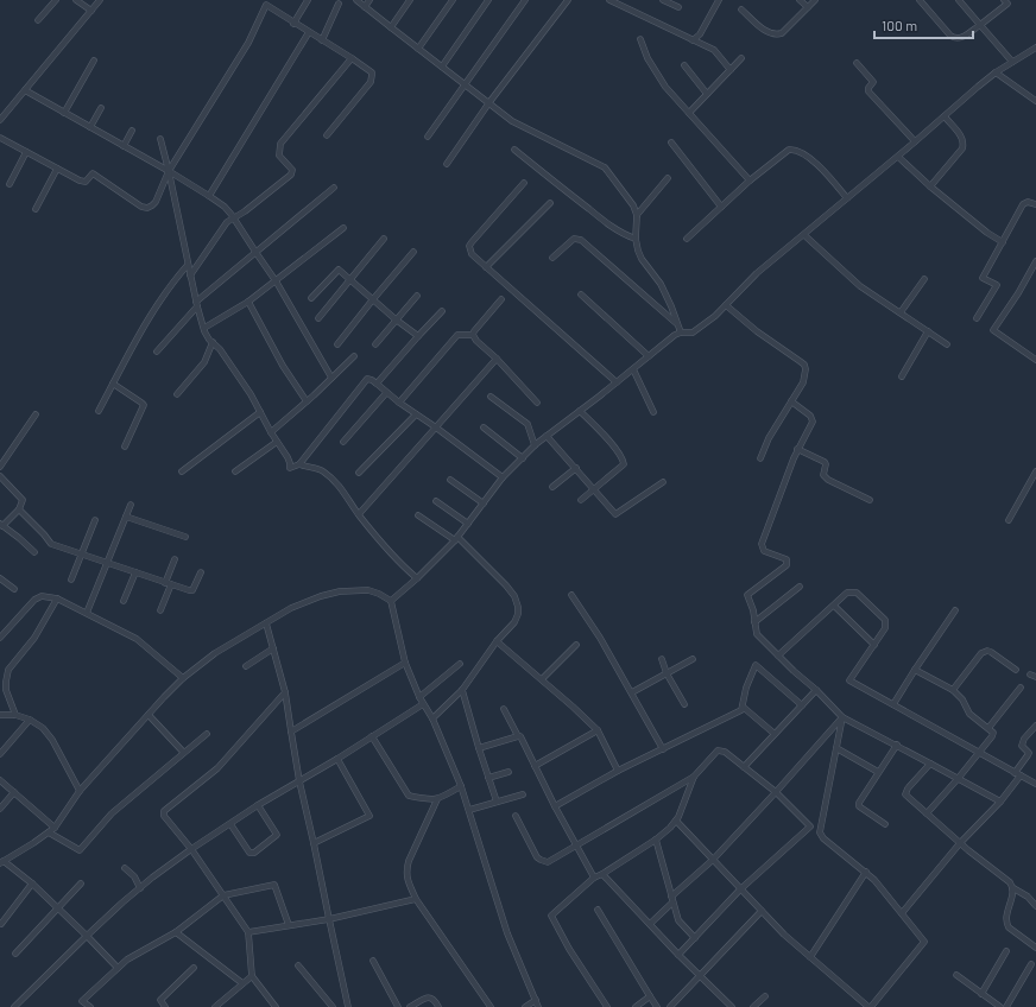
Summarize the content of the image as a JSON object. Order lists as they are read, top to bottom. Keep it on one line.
{"scale_bar":"100 m"}
